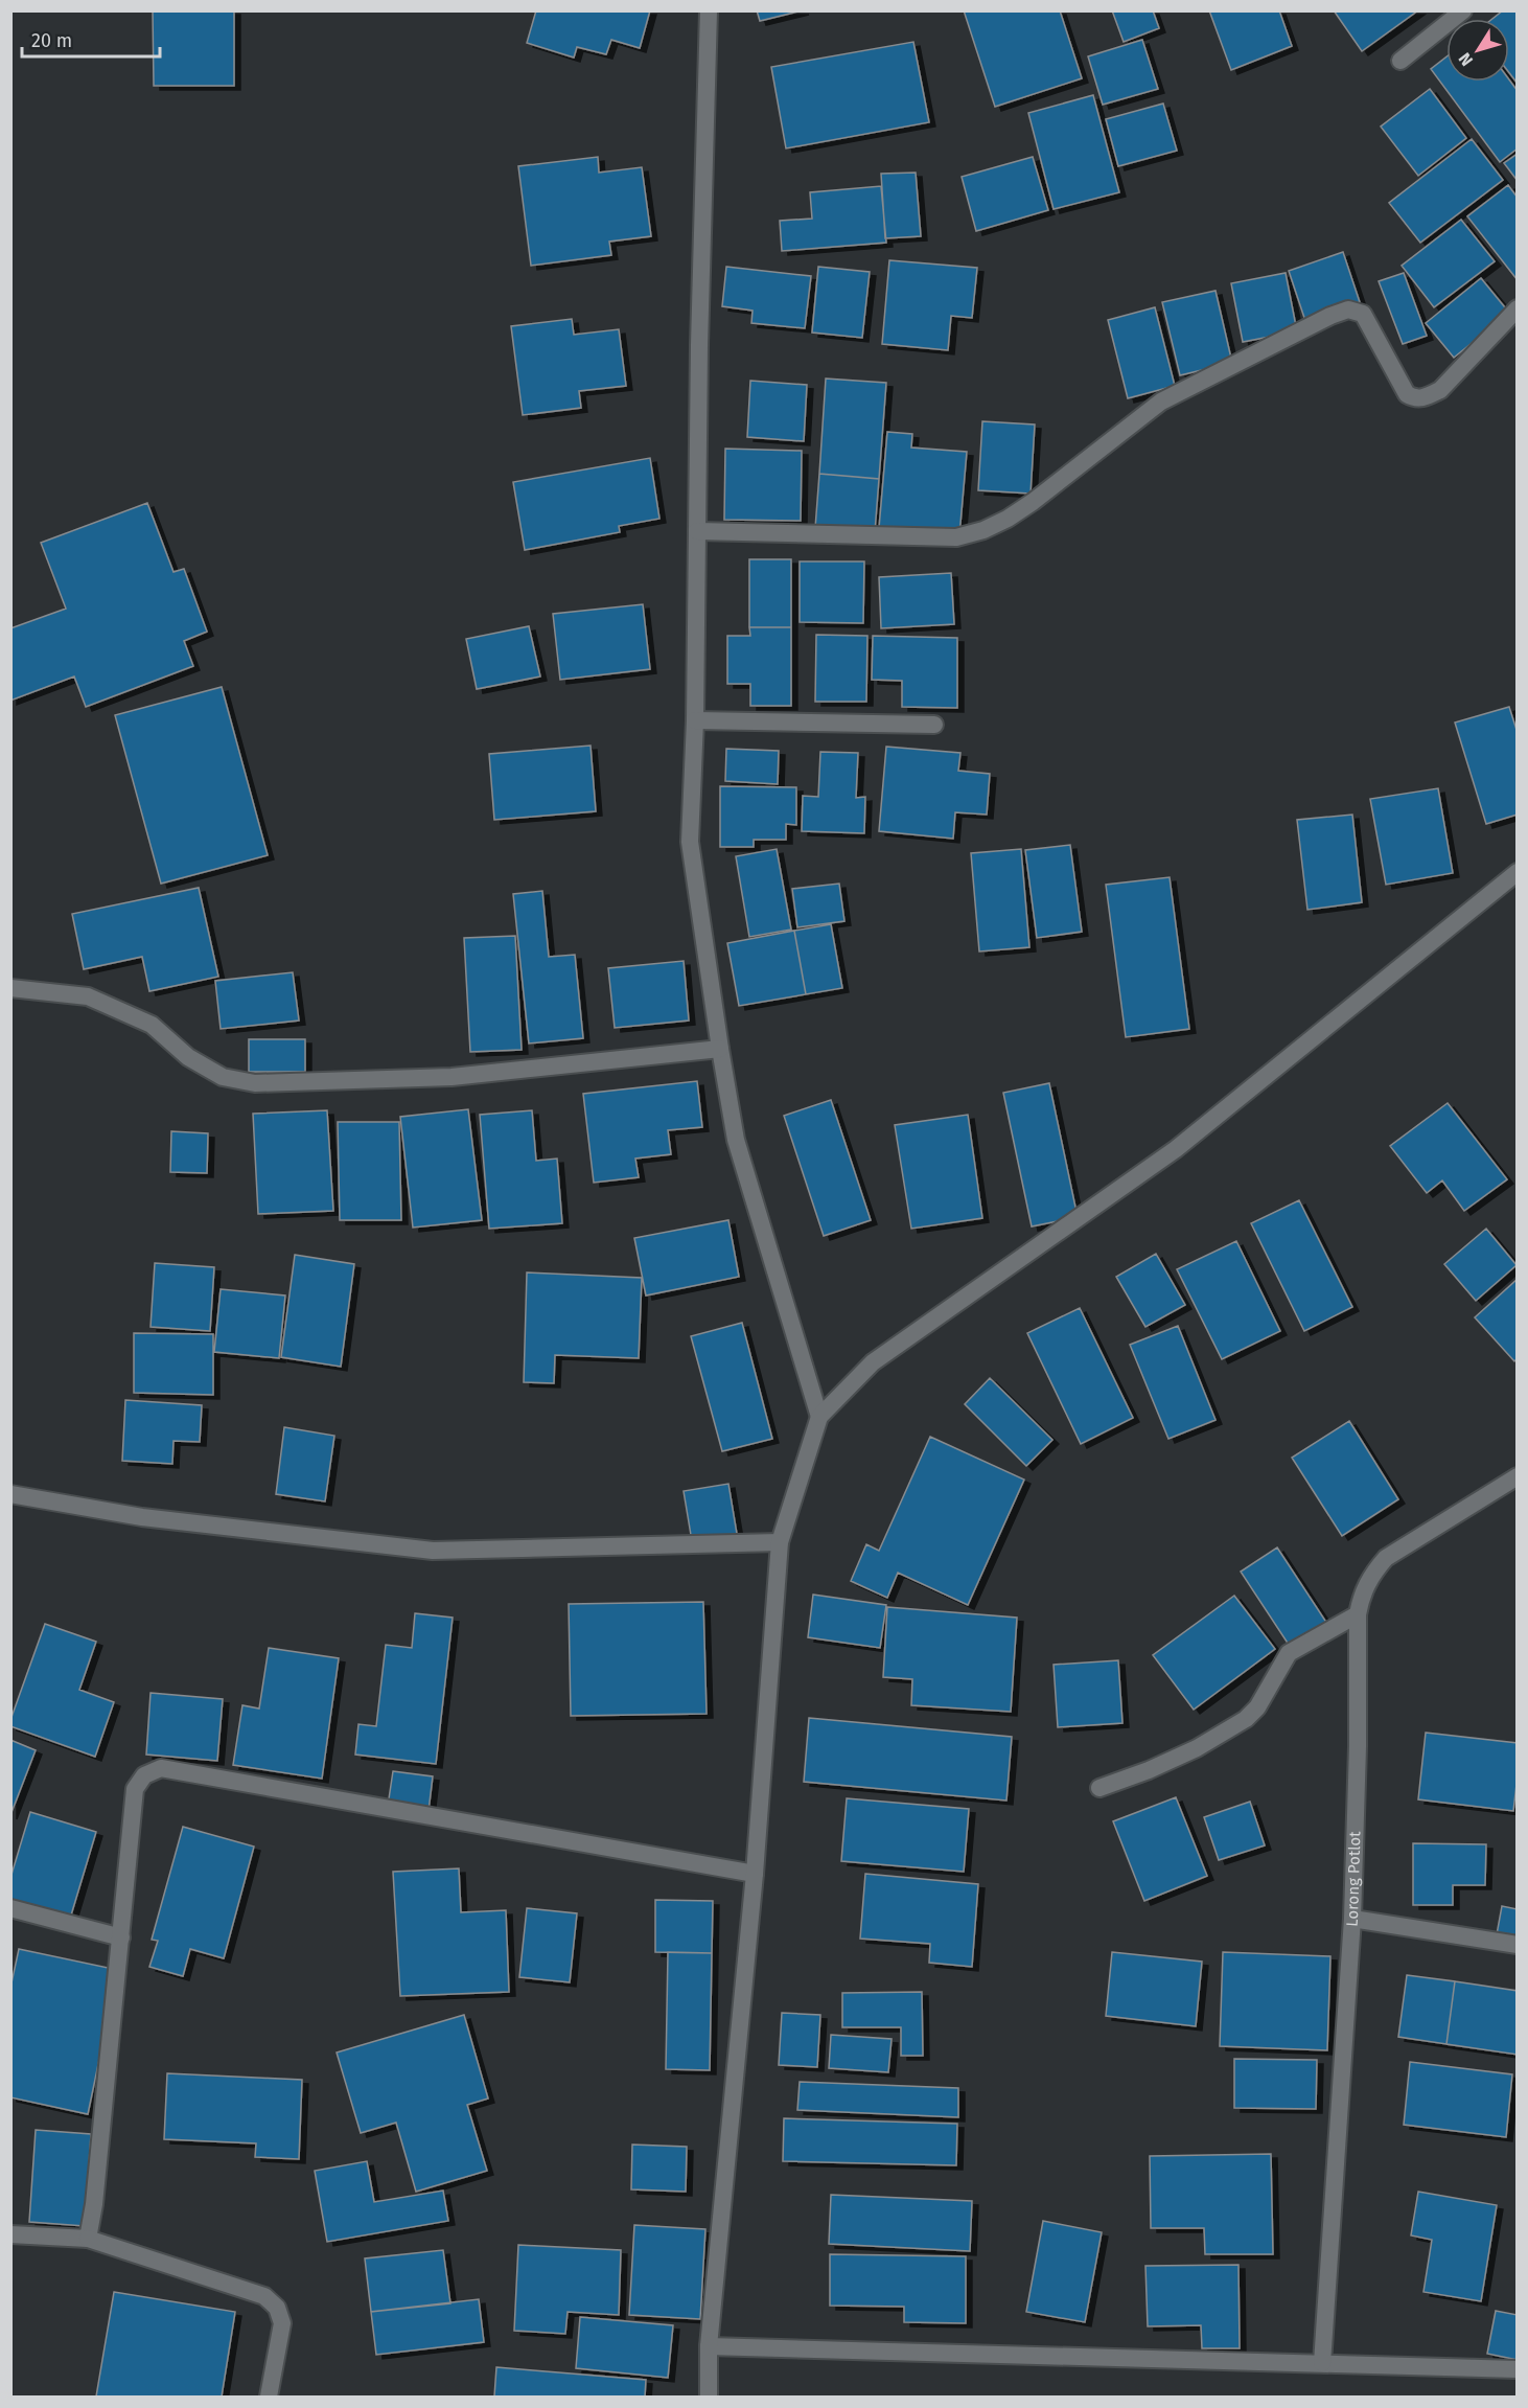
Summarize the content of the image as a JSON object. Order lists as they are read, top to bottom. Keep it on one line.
{"streets":{"street":["Lorong Potlot"]},"scale_bar":"20 m","north":"bottom left"}
